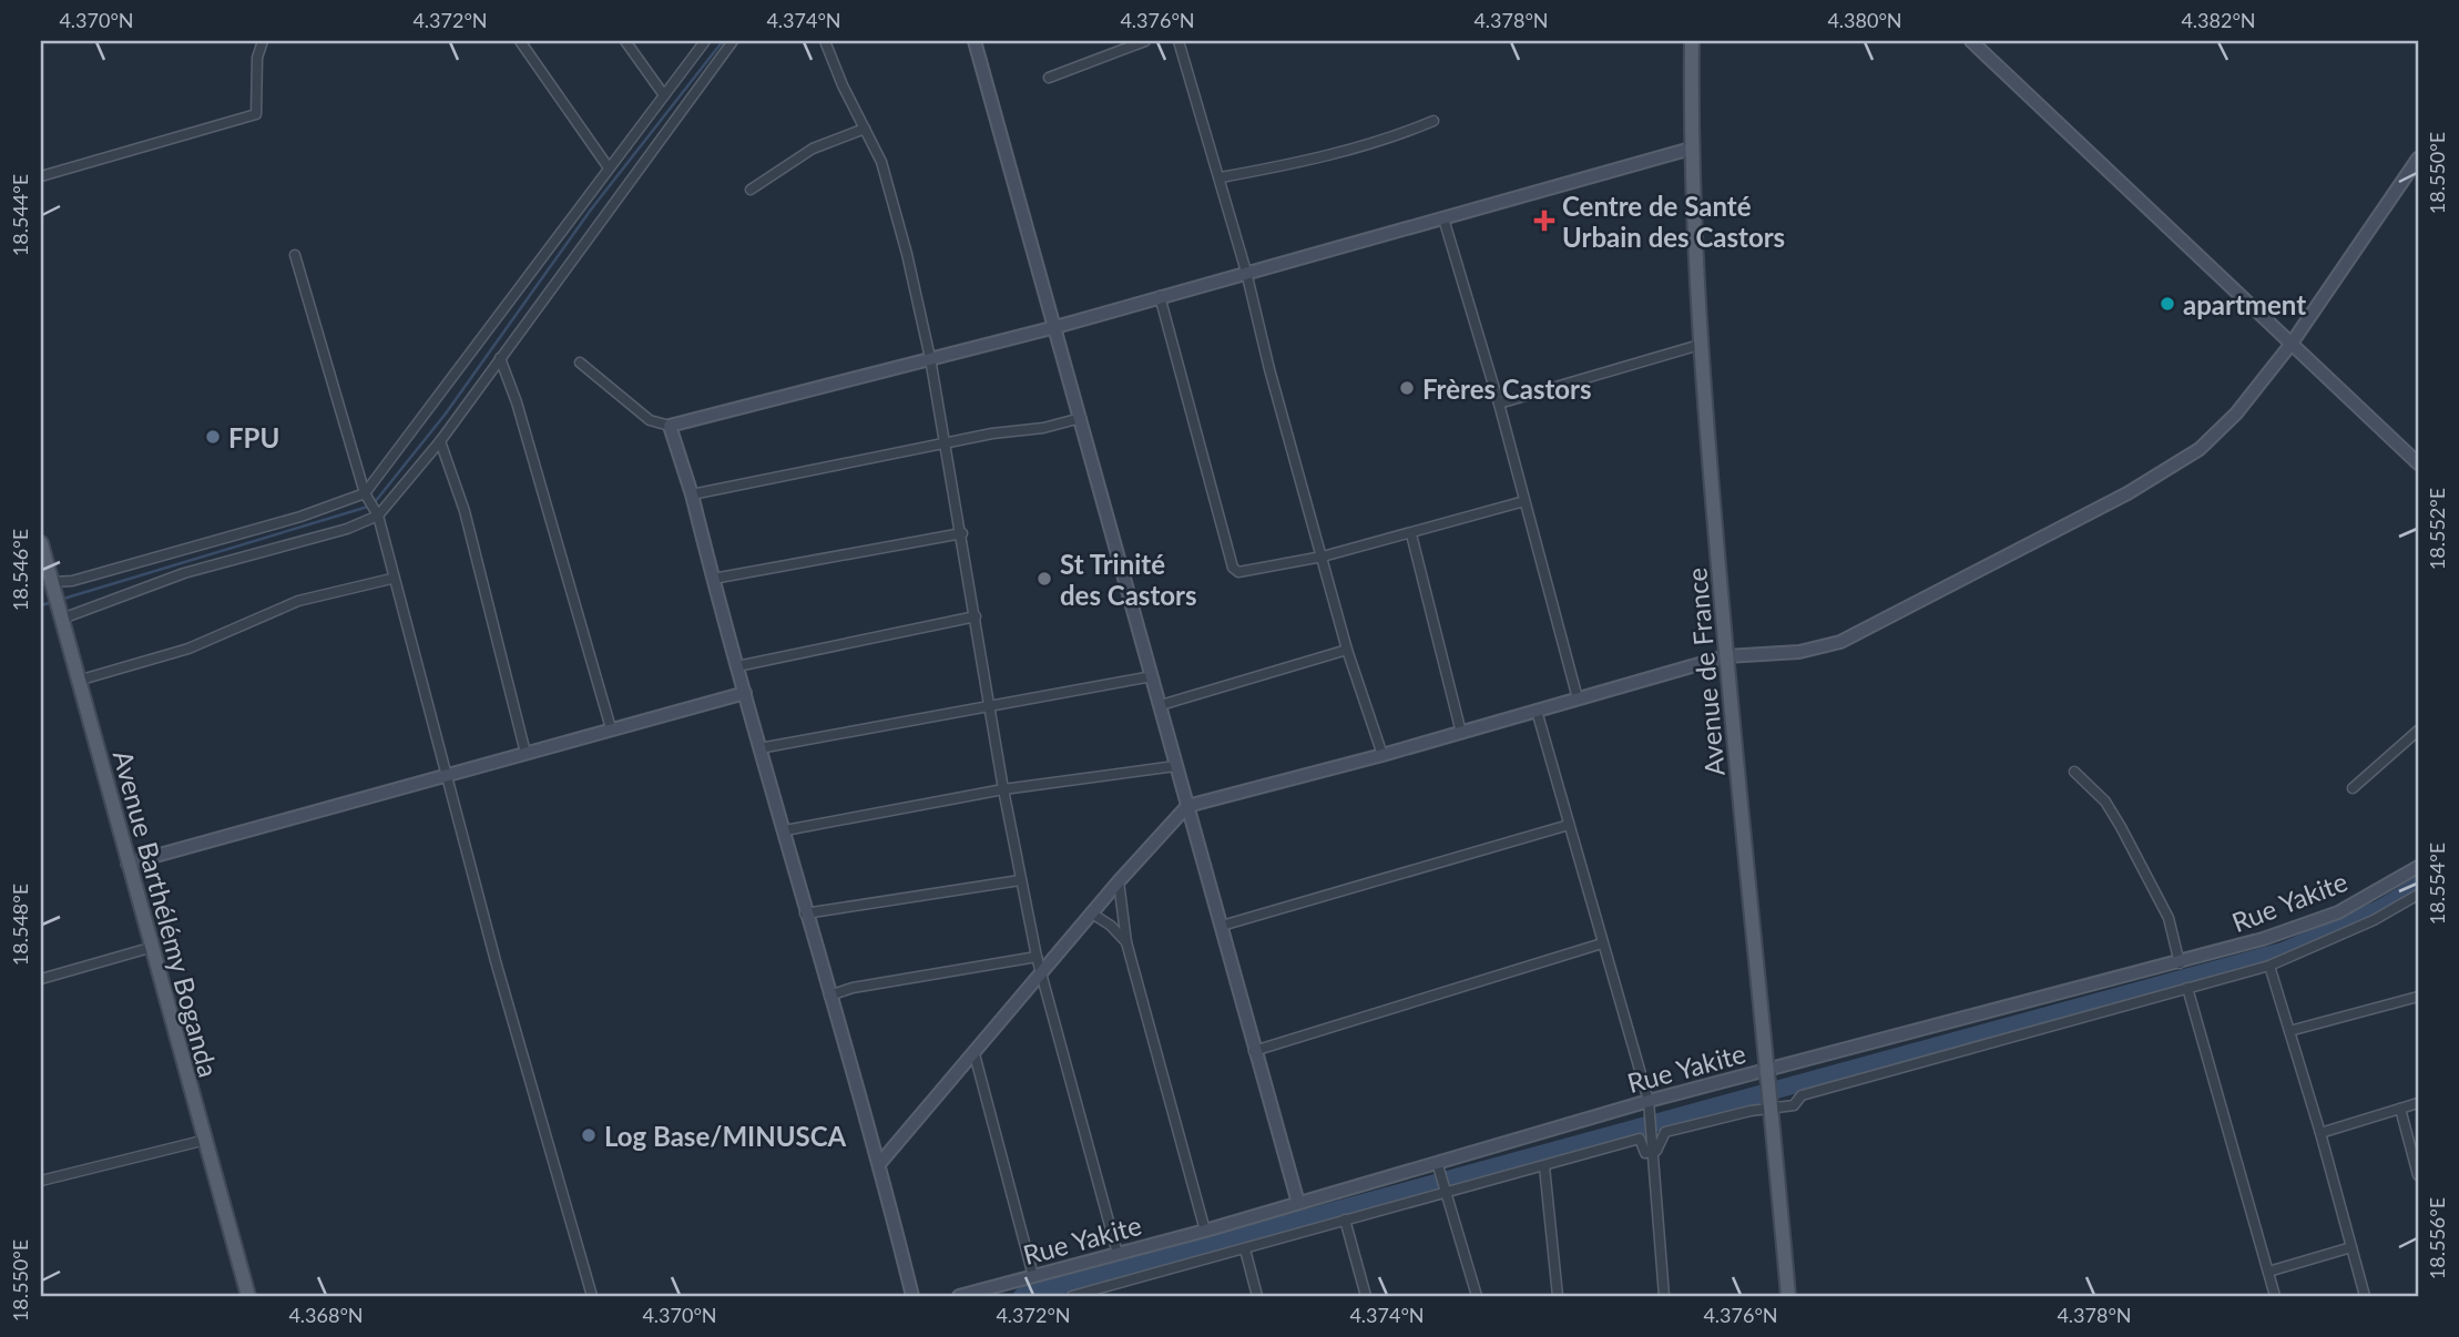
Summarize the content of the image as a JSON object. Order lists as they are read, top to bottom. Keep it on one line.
{"streets":{"main road":["Avenue de France","Avenue Barthélémy Boganda"],"street":["Rue Yakite"]},"crossings":[["Avenue de France","Rue Yakite"]],"places":{"health":["Centre de Santé Urbain des Castors"],"other":["apartment","Frères Castors","FPU","St Trinité des Castors","Log Base/MINUSCA"]},"coordinates":["4.370°N","4.372°N","4.374°N","4.376°N","4.378°N","4.380°N","4.382°N","18.550°E","18.544°E","18.552°E","18.546°E","18.554°E","18.548°E","18.556°E","4.368°N"]}
